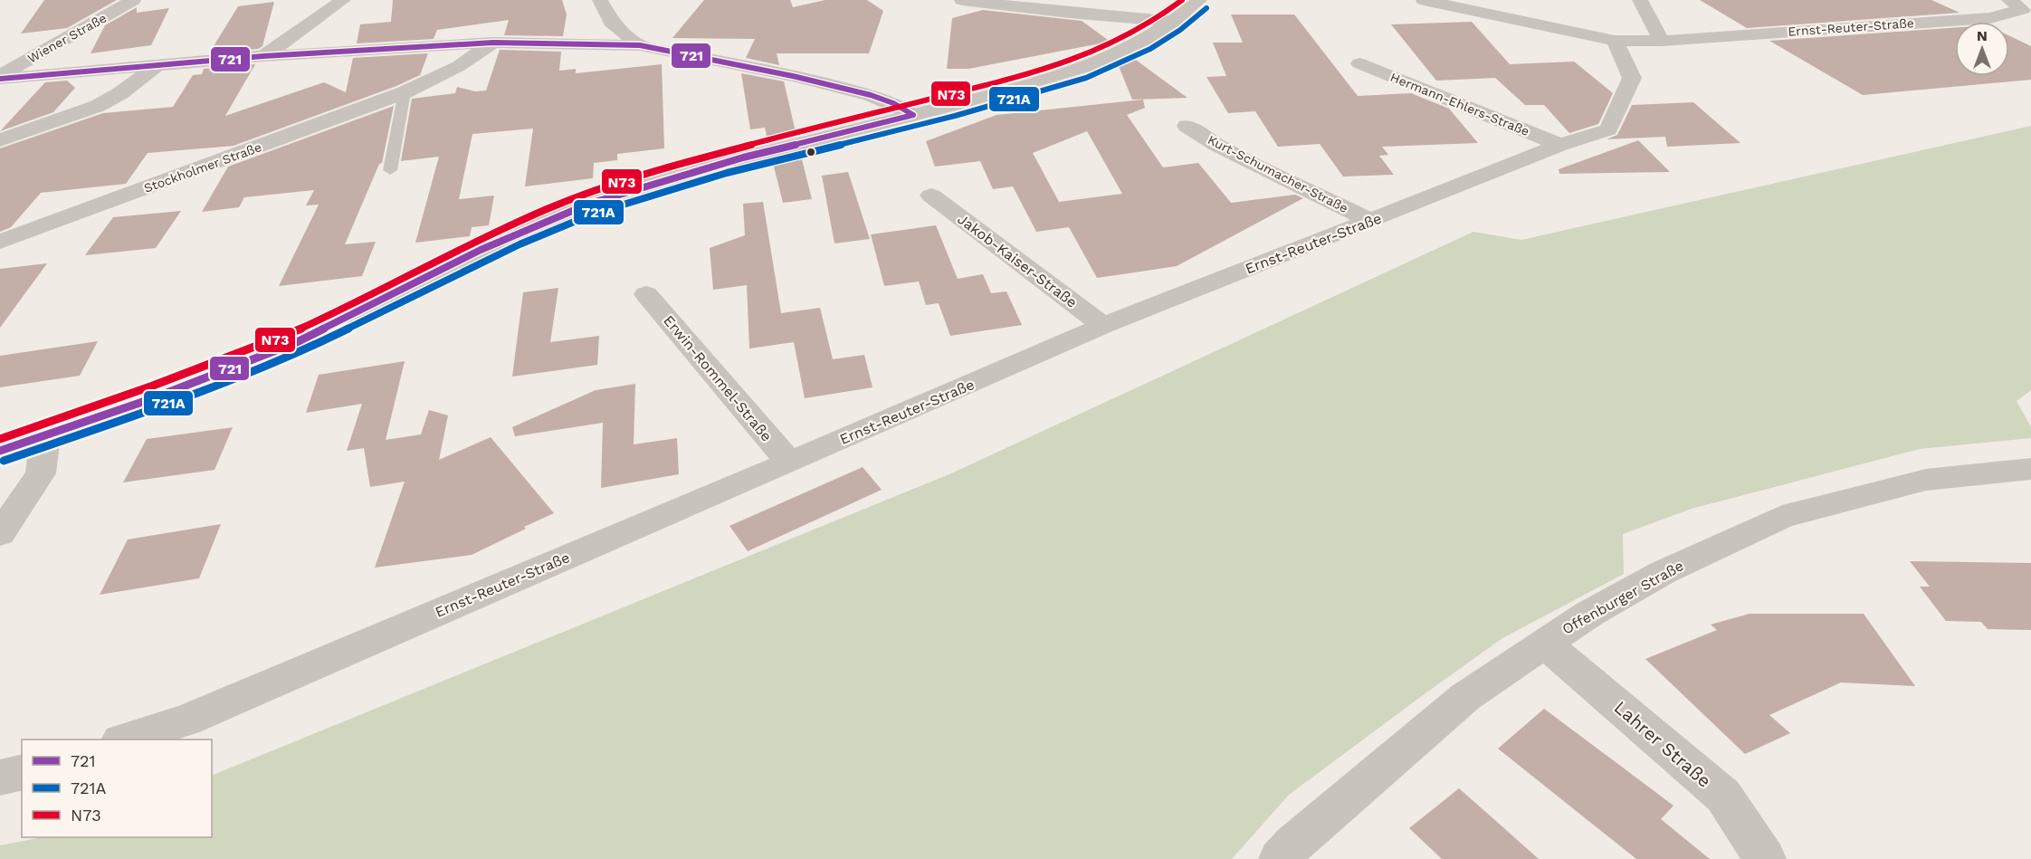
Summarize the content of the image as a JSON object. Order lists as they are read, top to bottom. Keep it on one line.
{"streets":{"street":["Ernst-Reuter-Straße","Wiener Straße","Hermann-Ehlers-Straße","Stockholmer Straße","Kurt-Schumacher-Straße","Jakob-Kaiser-Straße","Erwin-Rommel-Straße","Offenburger Straße","Lahrer Straße"]},"crossings":[["Ernst-Reuter-Straße","Hermann-Ehlers-Straße"],["Ernst-Reuter-Straße","Kurt-Schumacher-Straße"],["Ernst-Reuter-Straße","Jakob-Kaiser-Straße"],["Ernst-Reuter-Straße","Erwin-Rommel-Straße"],["Offenburger Straße","Lahrer Straße"]],"lines":["transit line N73","transit line 721A","transit line 721"],"legend":["721","721A","N73"],"north":"top"}
